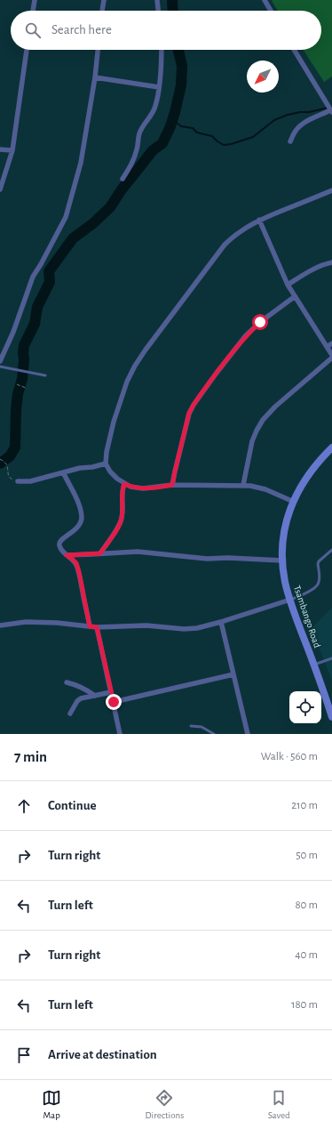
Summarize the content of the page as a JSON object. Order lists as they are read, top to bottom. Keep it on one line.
{"streets":{"street":["Tsambango Road"]},"north":"bottom left","page":{"search":"Search here","heading":["7 min","Walk · 560 m"],"list":[["Continue","210 m"],["Turn right","50 m"],["Turn left","80 m"],["Turn right","40 m"],["Turn left","180 m"],"Arrive at destination"],"nav":["Map","Directions","Saved"]}}
